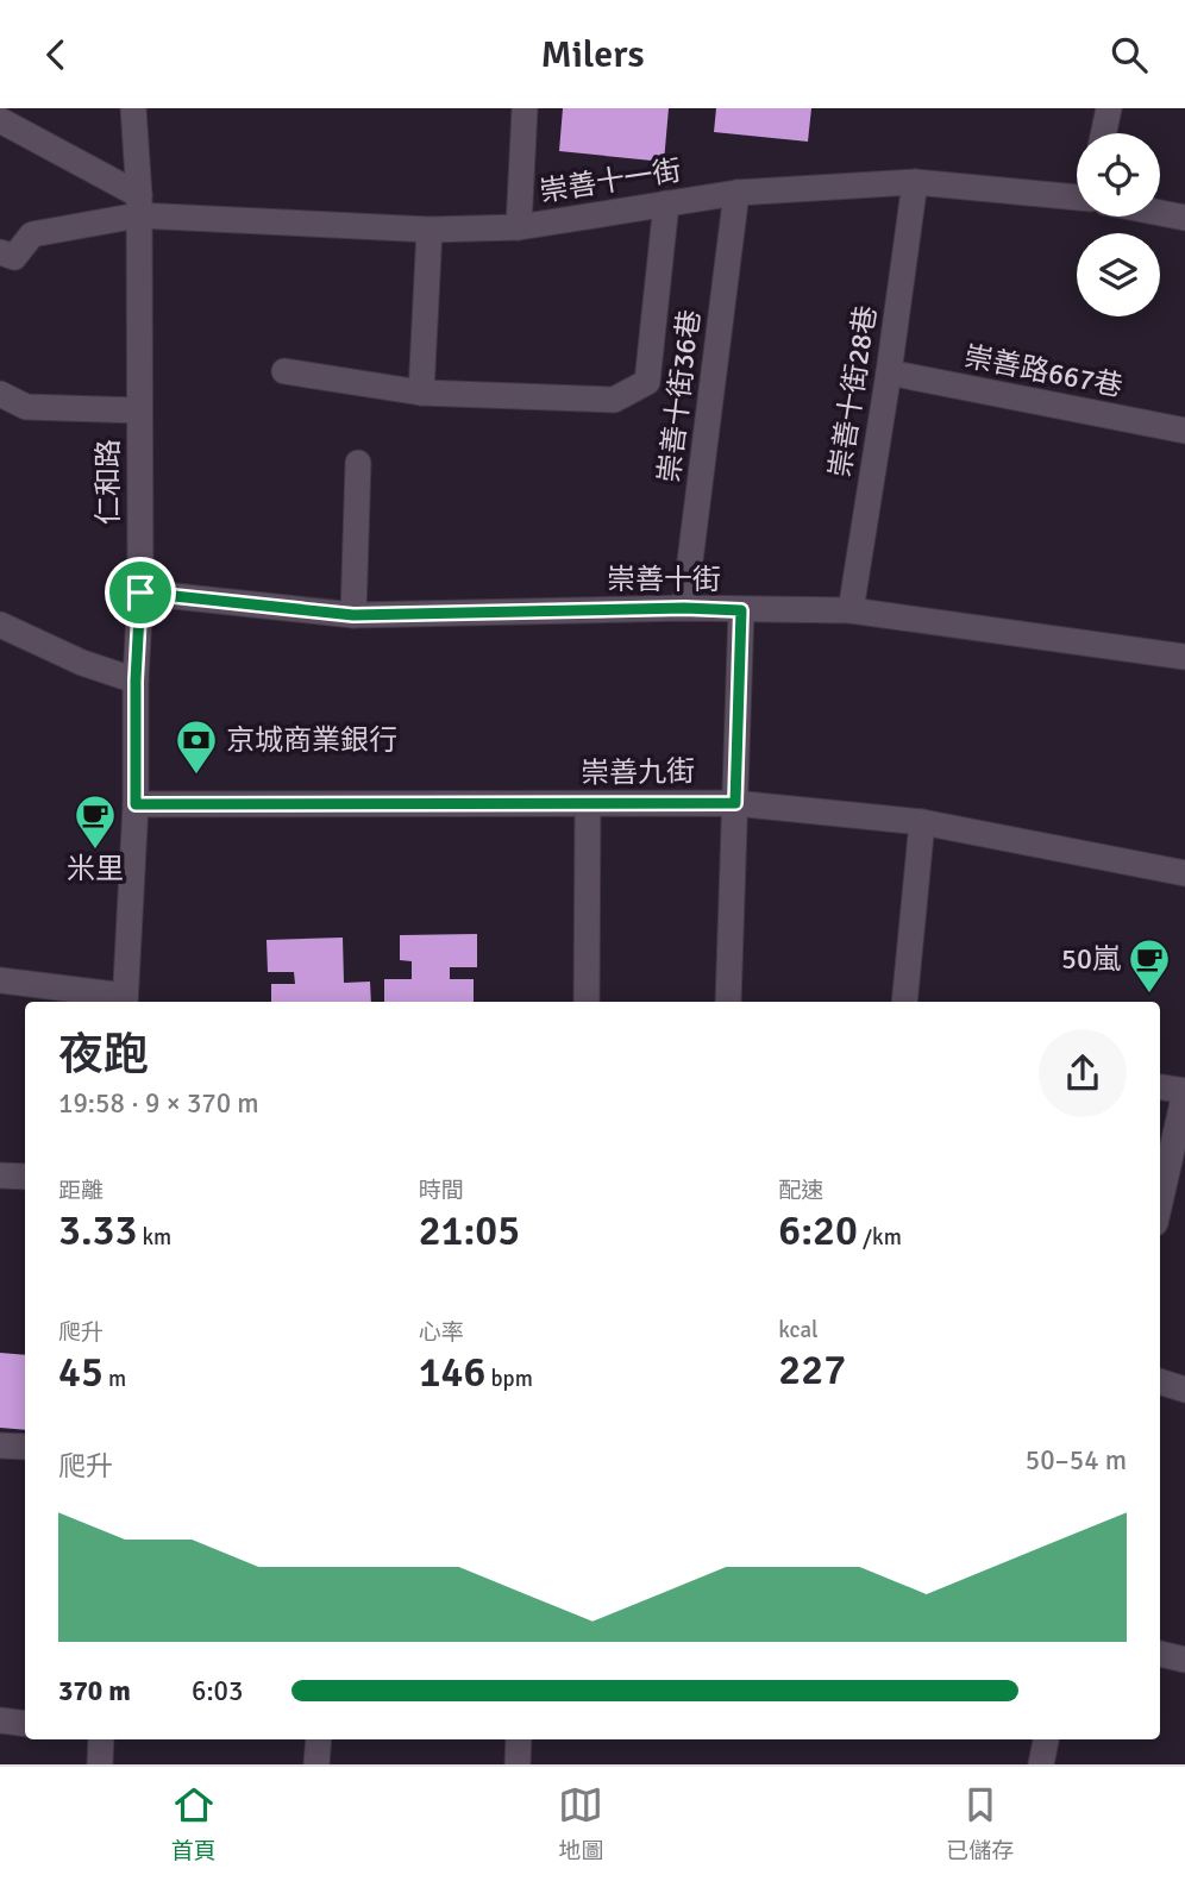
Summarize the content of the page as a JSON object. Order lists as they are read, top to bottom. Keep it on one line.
{"streets":{"street":["崇善十一街","崇善路667巷","崇善十街28巷","崇善十街36巷","仁和路","崇善十街","崇善九街"]},"crossings":[["崇善十一街","崇善十街28巷"],["崇善十一街","崇善十街36巷"],["崇善十一街","仁和路"],["崇善路667巷","崇善十街28巷"],["崇善十街28巷","崇善十街"],["崇善十街36巷","崇善十街"],["仁和路","崇善十街"],["仁和路","崇善九街"]],"places":{"bank":["京城商業銀行"],"cafe":["米里","50嵐"]},"page":{"header":"Milers","heading":["夜跑","19:58 · 9 × 370 m"],"stats":[["距離","3.33 km"],["時間","21:05"],["配速","6:20 /km"],["爬升","45 m"],["心率","146 bpm"],["kcal","227"]],"chart":["爬升","50–54 m"],"list":[{"name":"370 m","note":"6:03"}],"tabs":["首頁","地圖","已儲存"]}}
